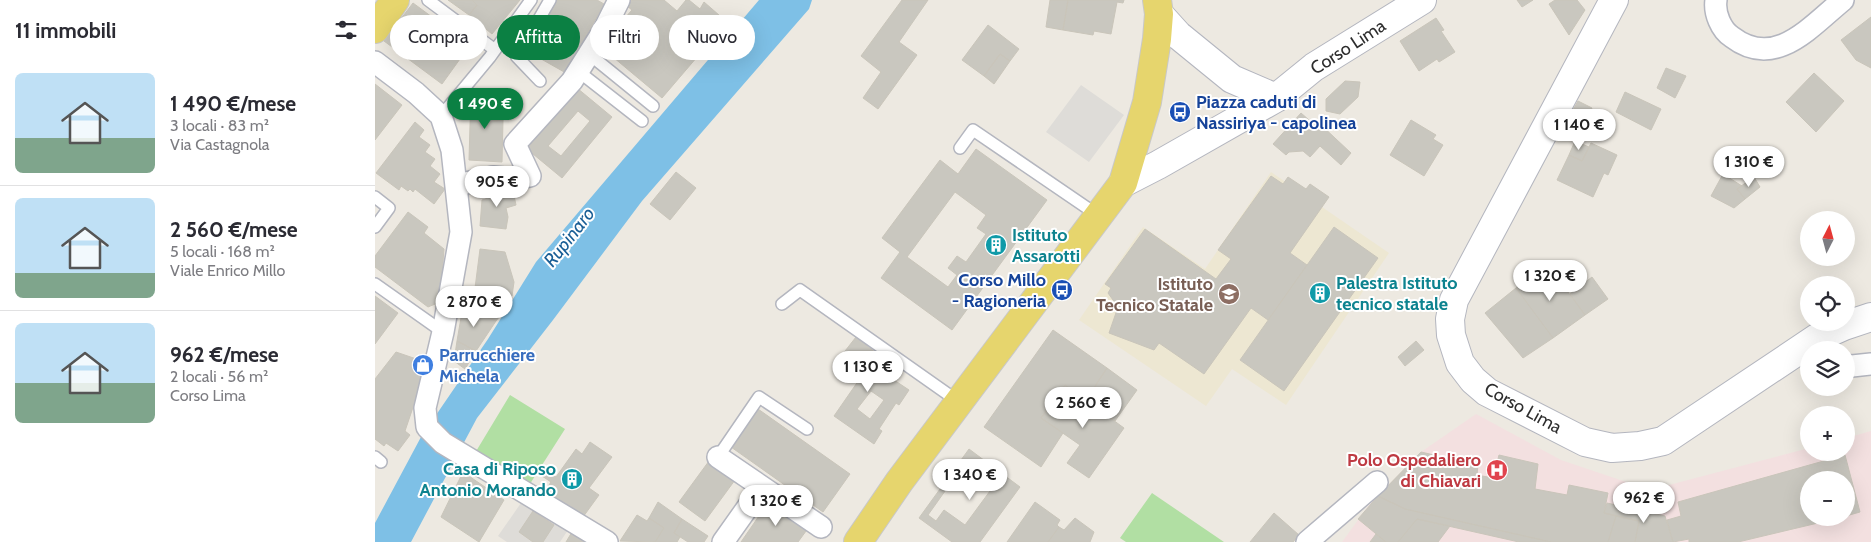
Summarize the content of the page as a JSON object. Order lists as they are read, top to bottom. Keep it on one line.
{"streets":{"street":["Corso Lima"]},"water":["Rupinaro"],"places":{"bus stop":["Piazza caduti di Nassiriya - capolinea","Corso Millo - Ragioneria"],"building":["Istituto Assarotti","Palestra Istituto tecnico statale","Casa di Riposo Antonio Morando"],"school or university":["Istituto Tecnico Statale"],"shop":["Parrucchiere Michela"],"hospital":["Polo Ospedaliero di Chiavari"]},"north":"top","page":{"heading":"11 immobili","chip":["Compra","Affitta","Filtri","Nuovo"],"list":[{"name":"1 490 €/mese","note":"3 locali · 83 m² · Via Castagnola"},{"name":"2 560 €/mese","note":"5 locali · 168 m² · Viale Enrico Millo"},{"name":"962 €/mese","note":"2 locali · 56 m² · Corso Lima"}],"price":["1 490 €","1 140 €","1 310 €","905 €","1 320 €","2 870 €","1 130 €","2 560 €","1 340 €","962 €","1 320 €"],"map_buttons":["+","−"]}}
